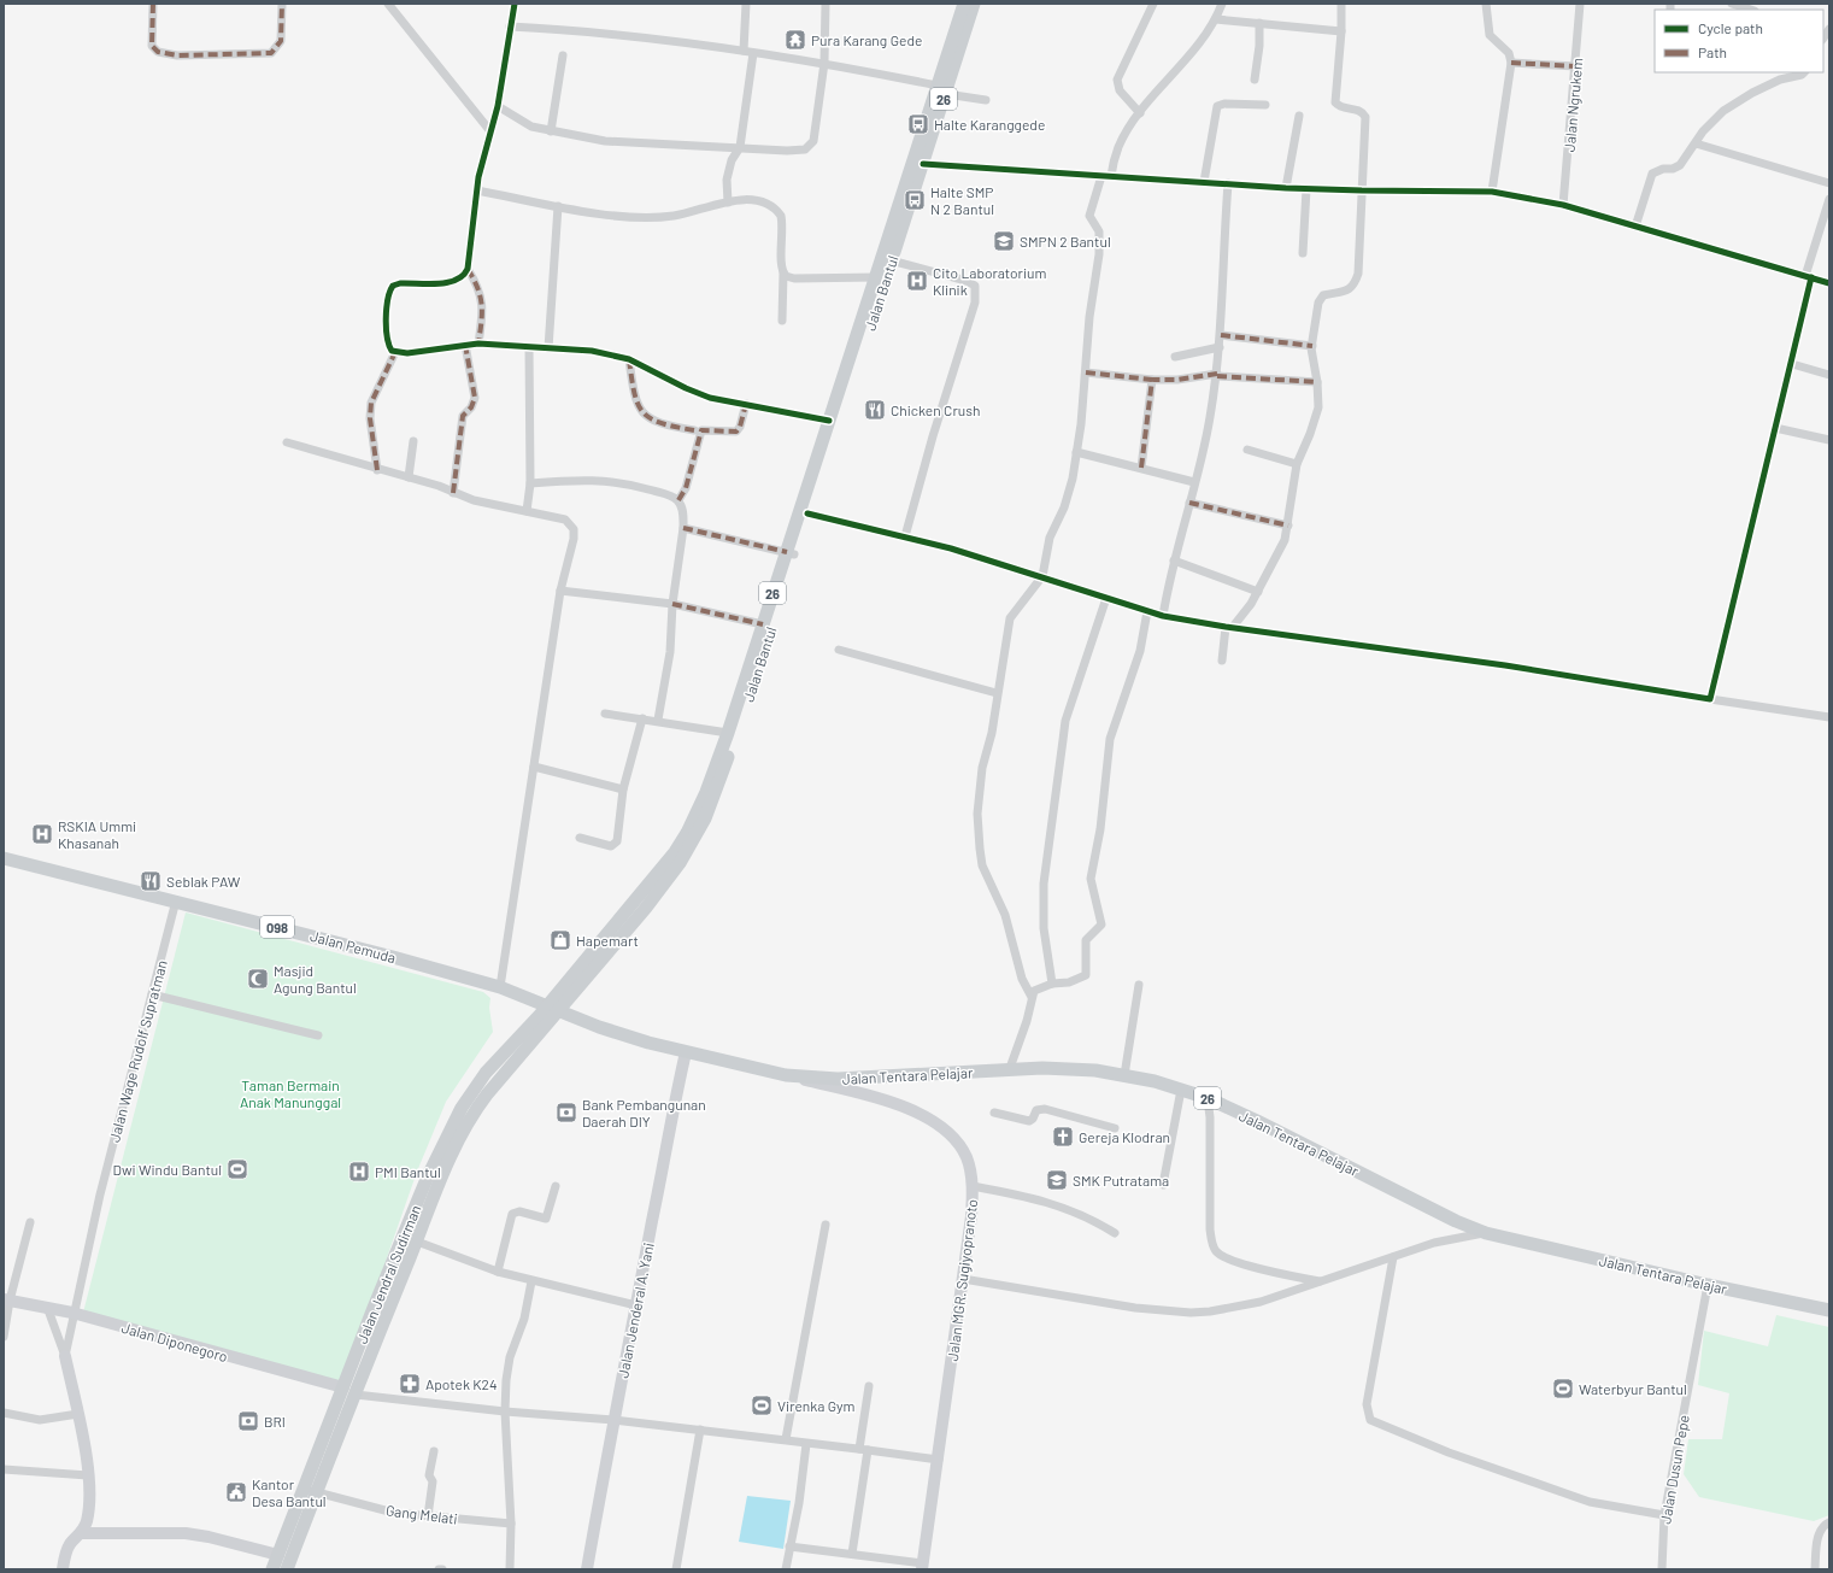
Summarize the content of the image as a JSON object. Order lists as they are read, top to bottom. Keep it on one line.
{"streets":{"main road":["26","Jalan Bantul","098","Jalan Pemuda","Jalan Tentara Pelajar","Jalan Jendral Sudirman","Jalan MGR. Sugiyopranoto","Jalan Jenderal A. Yani","Jalan Diponegoro"],"street":["Jalan Ngrukem","Jalan Wage Rudolf Supratman","Jalan Dusun Pepe","Gang Melati"]},"crossings":[["Jalan Bantul","Jalan Pemuda"],["Jalan Bantul","Jalan Tentara Pelajar"],["Jalan Bantul","Jalan Jendral Sudirman"],["Jalan Pemuda","Jalan Wage Rudolf Supratman"],["Jalan Pemuda","Jalan Tentara Pelajar"],["Jalan Pemuda","Jalan Jendral Sudirman"],["Jalan Wage Rudolf Supratman","Jalan Diponegoro"],["Jalan Tentara Pelajar","Jalan Jendral Sudirman"],["Jalan Tentara Pelajar","Jalan MGR. Sugiyopranoto"],["Jalan Tentara Pelajar","Jalan Jenderal A. Yani"],["Jalan Tentara Pelajar","Jalan Dusun Pepe"],["Jalan Jendral Sudirman","Jalan Diponegoro"],["Jalan Jendral Sudirman","Gang Melati"]],"parks":["Taman Bermain Anak Manunggal"],"places":{"temple":["Pura Karang Gede"],"bus stop":["Halte Karanggede","Halte SMP N 2 Bantul"],"school or university":["SMPN 2 Bantul","SMK Putratama"],"hospital":["Cito Laboratorium Klinik","RSKIA Ummi Khasanah","PMI Bantul"],"restaurant":["Chicken Crush","Seblak PAW"],"shop":["Hapemart"],"mosque":["Masjid Agung Bantul"],"bank":["Bank Pembangunan Daerah DIY","BRI"],"church":["Gereja Klodran"],"sports":["Dwi Windu Bantul","Waterbyur Bantul","Virenka Gym"],"pharmacy":["Apotek K24"],"public building":["Kantor Desa Bantul"]},"legend":["Cycle path","Path"]}
